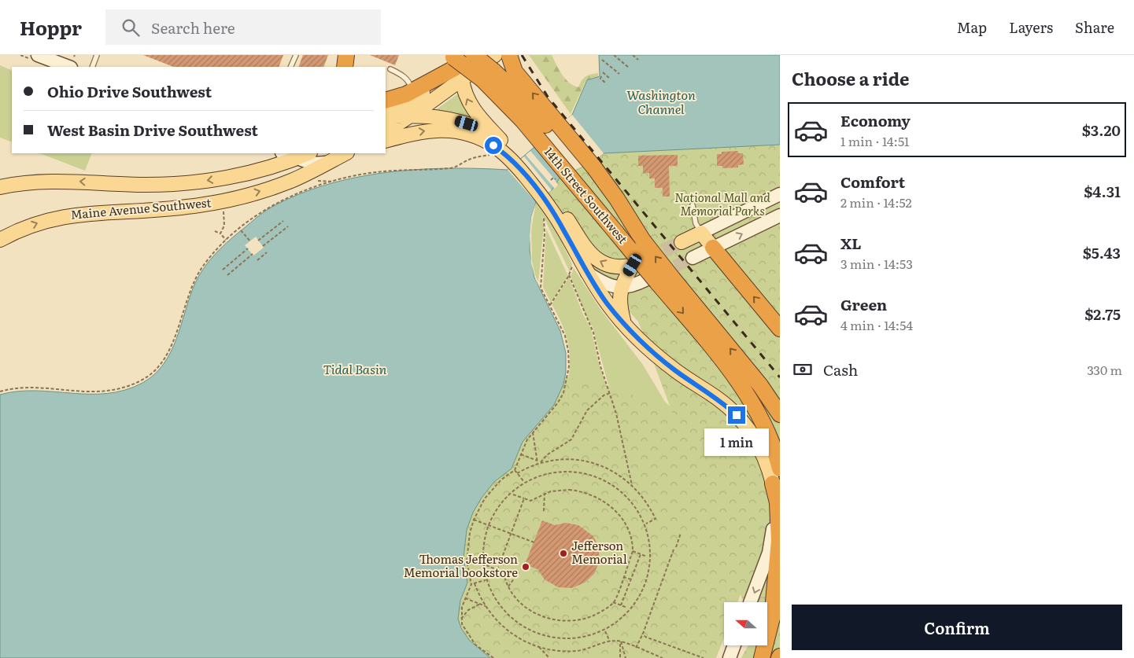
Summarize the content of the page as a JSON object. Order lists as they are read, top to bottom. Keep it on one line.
{"streets":{"highway":["14th Street Southwest"],"main road":["Maine Avenue Southwest"]},"water":["Washington Channel","Tidal Basin"],"parks":["National Mall and Memorial Parks"],"places":["Jefferson Memorial","Thomas Jefferson Memorial bookstore"],"north":"left","page":{"header":"Hoppr","search":"Search here","nav":["Map","Layers","Share"],"heading":"Choose a ride","banner":["Ohio Drive Southwest","West Basin Drive Southwest"],"list":[{"name":"Economy","note":"1 min · 14:51","value":"$3.20"},{"name":"Comfort","note":"2 min · 14:52","value":"$4.31"},{"name":"XL","note":"3 min · 14:53","value":"$5.43"},{"name":"Green","note":"4 min · 14:54","value":"$2.75"}],"pay":["Cash","330 m"],"bubble":"1 min","buttons":"Confirm"}}
